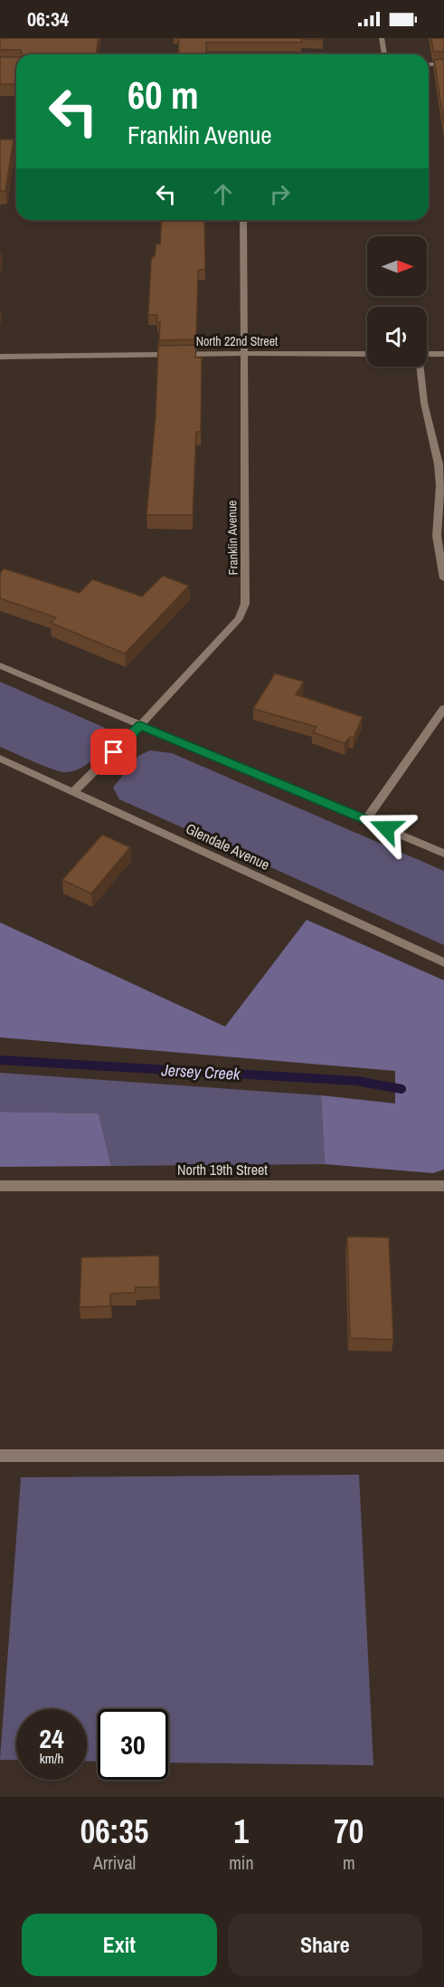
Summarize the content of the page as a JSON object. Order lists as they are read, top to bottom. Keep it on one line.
{"streets":{"street":["North 22nd Street","Franklin Avenue","Glendale Avenue","North 19th Street"]},"crossings":[["North 22nd Street","Franklin Avenue"],["Franklin Avenue","Glendale Avenue"]],"water":["Jersey Creek"],"north":"right","page":{"status":"06:34","turn":["60 m","Franklin Avenue"],"speed":"24 km/h","limit":"30","eta":["06:35","Arrival","1","min","70","m"],"buttons":["Exit","Share"]}}
